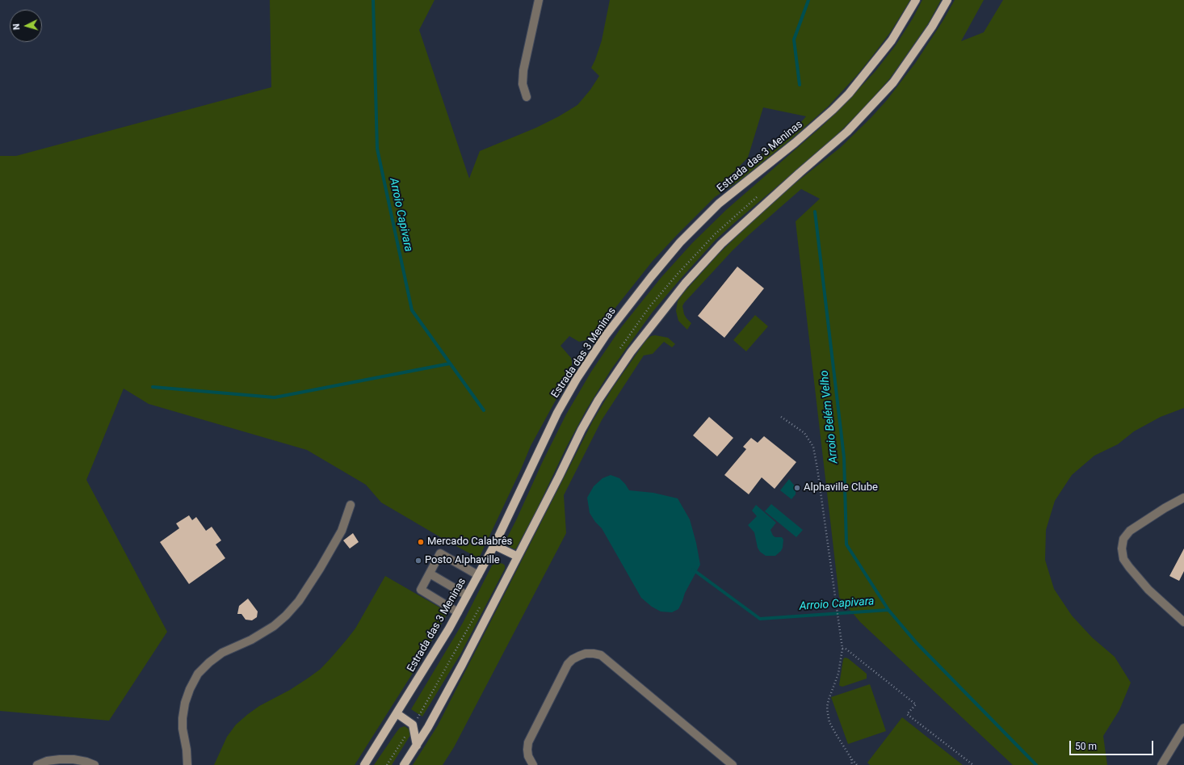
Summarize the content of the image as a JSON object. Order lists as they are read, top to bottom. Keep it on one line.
{"streets":{"main road":["Estrada das 3 Meninas"]},"water":["Arroio Capivara","Arroio Belém Velho"],"places":["Alphaville Clube","Mercado Calabrês","Posto Alphaville"],"scale_bar":"50 m","north":"left"}
